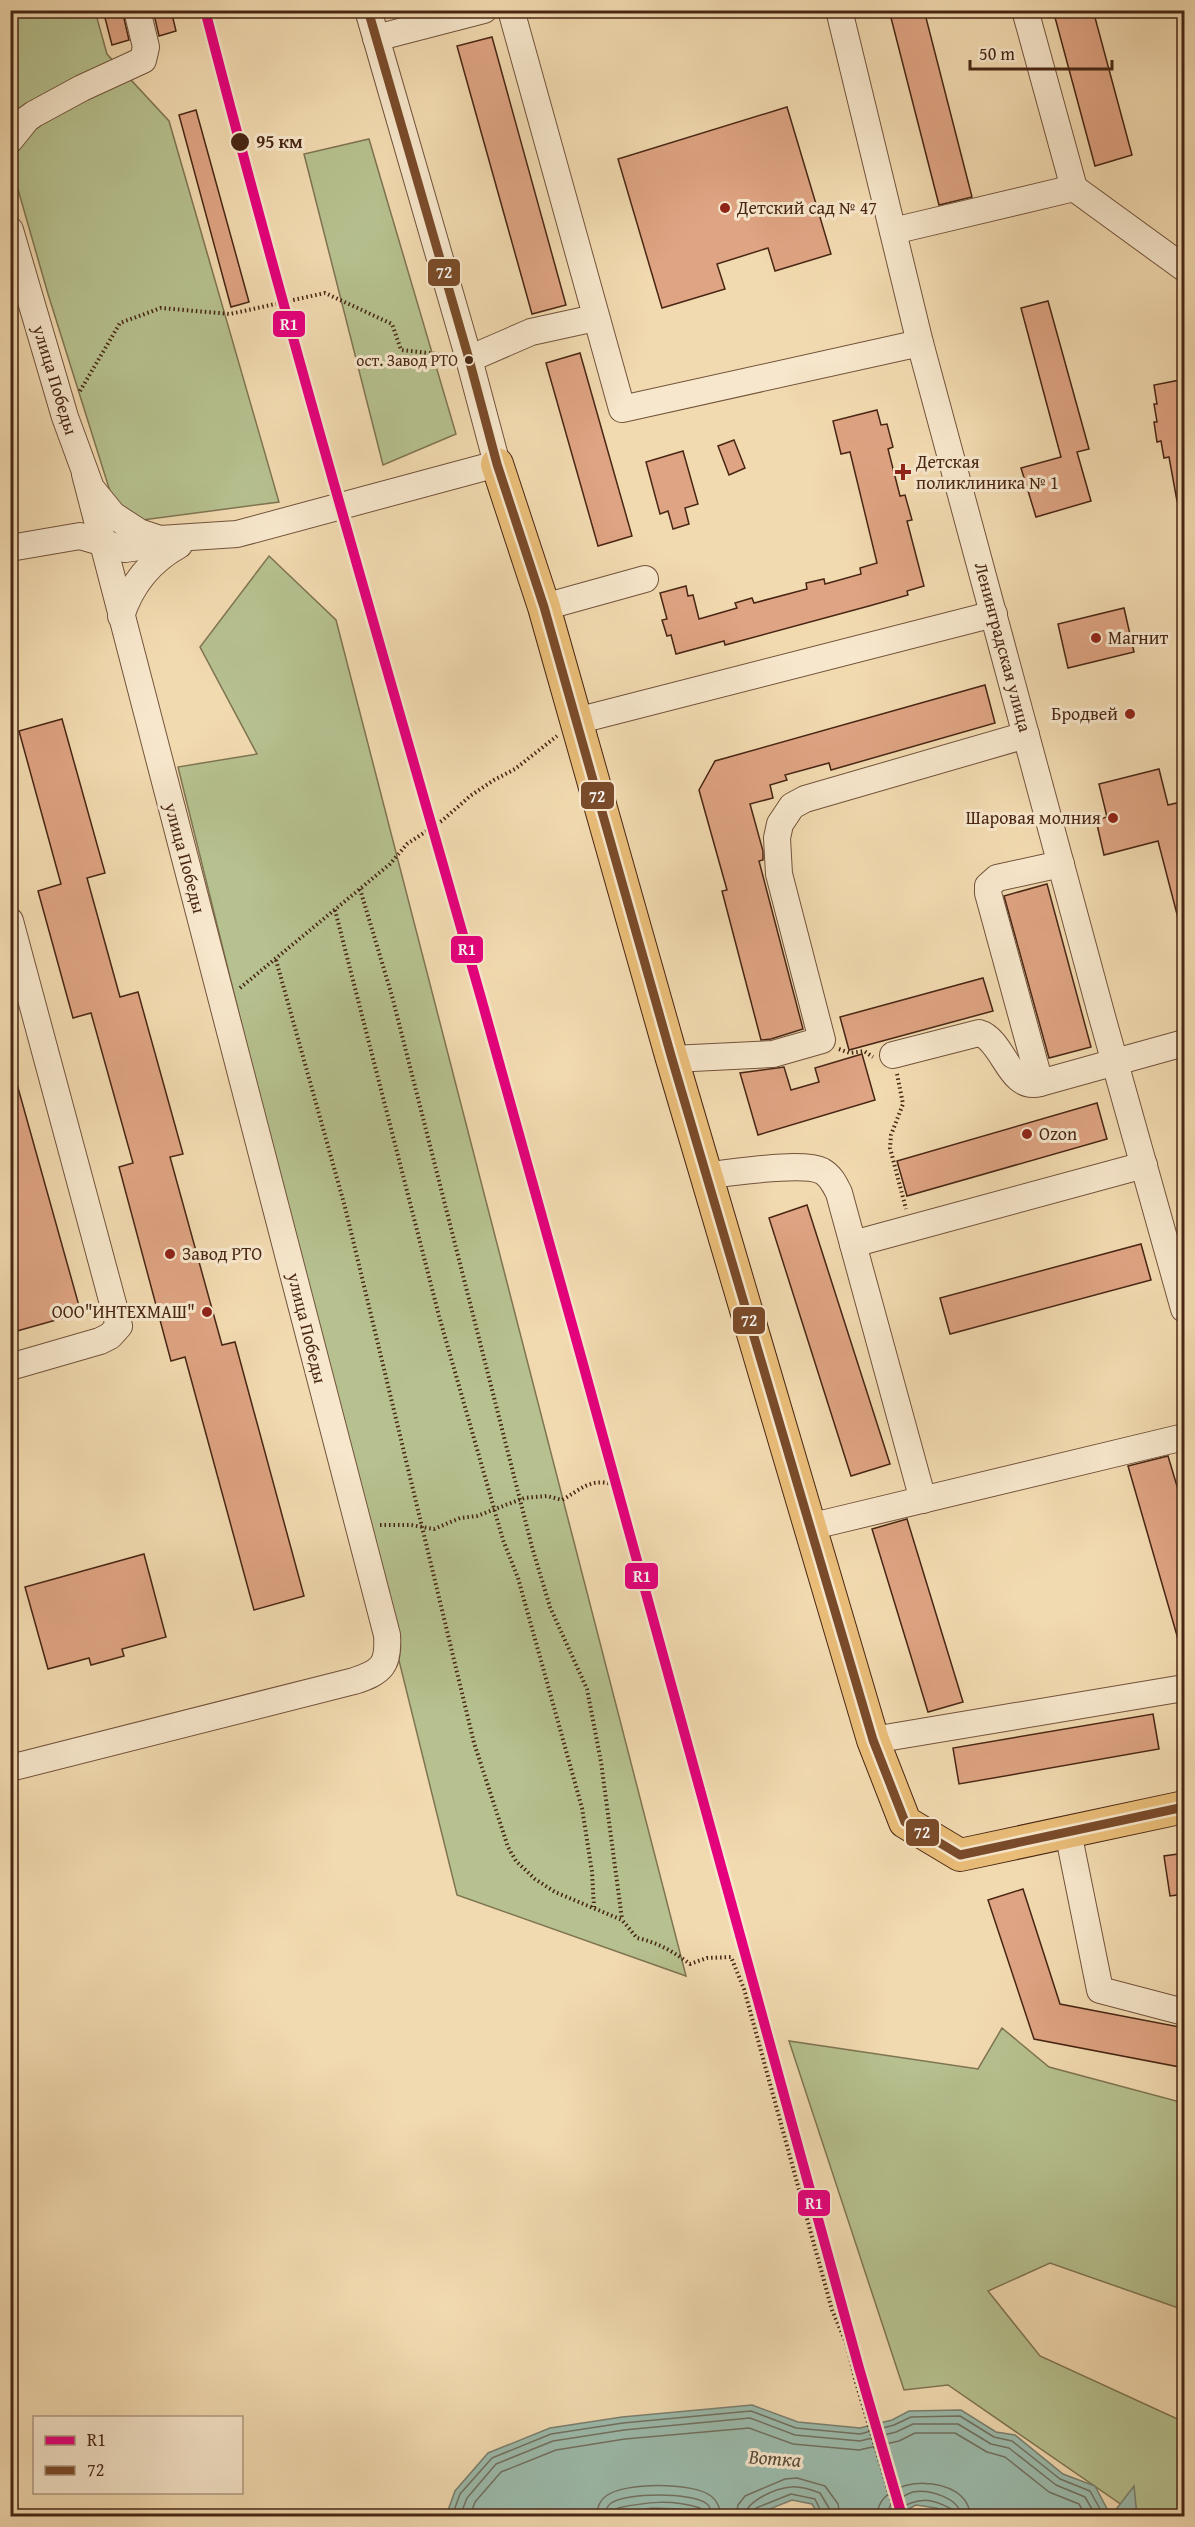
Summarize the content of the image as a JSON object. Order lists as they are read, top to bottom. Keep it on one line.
{"streets":{"street":["улица Победы","Ленинградская улица"]},"water":["Вотка"],"places":{"other":["95 км","Детский сад № 47","ост. Завод РТО","Магнит","Бродвей","Шаровая молния","Ozon","Завод РТО","ООО\"ИНТЕХМАШ\""],"health":["Детская поликлиника № 1"]},"lines":["transit line R1","transit line 72"],"legend":["R1","72"],"scale_bar":"50 m"}
